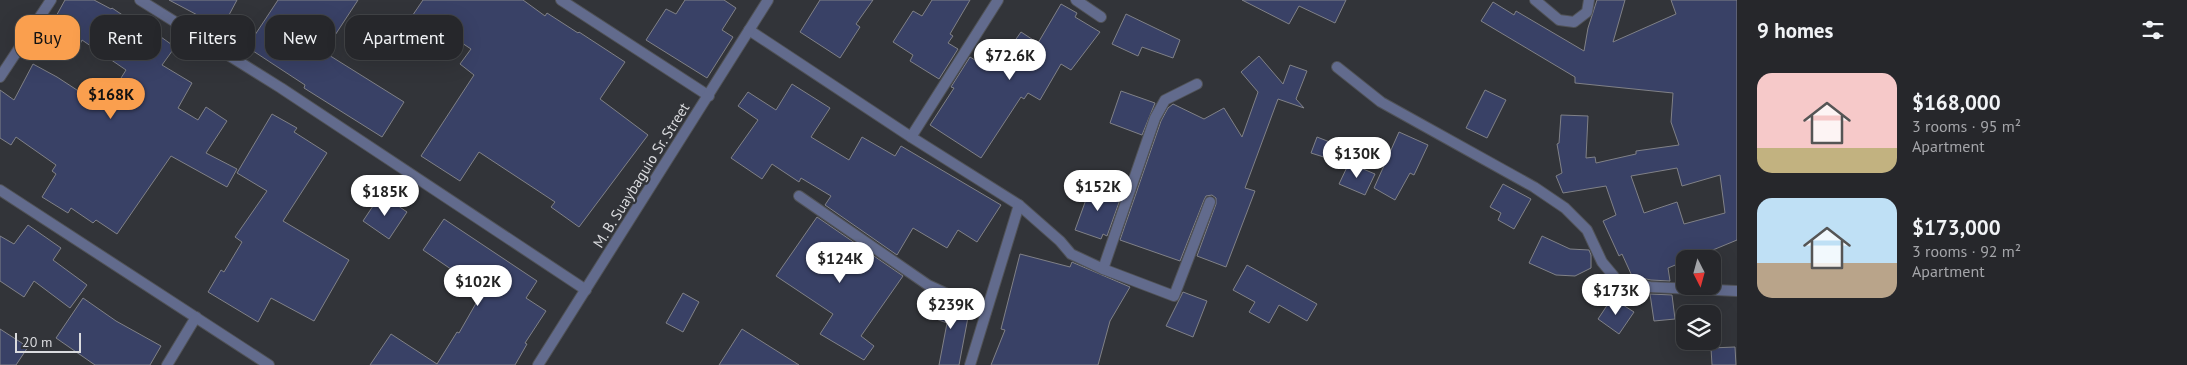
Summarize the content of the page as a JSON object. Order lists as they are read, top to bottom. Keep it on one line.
{"streets":{"street":["M. B. Suaybaguio Sr. Street"]},"scale_bar":"20 m","north":"bottom","page":{"heading":"9 homes","chip":["Buy","Rent","Filters","New","Apartment"],"price":["$72.6K","$168K","$130K","$152K","$185K","$124K","$102K","$173K","$239K"],"list":[{"name":"$168,000","note":"3 rooms · 95 m² · Apartment"},{"name":"$173,000","note":"3 rooms · 92 m² · Apartment"}],"scale":"20 m"}}
